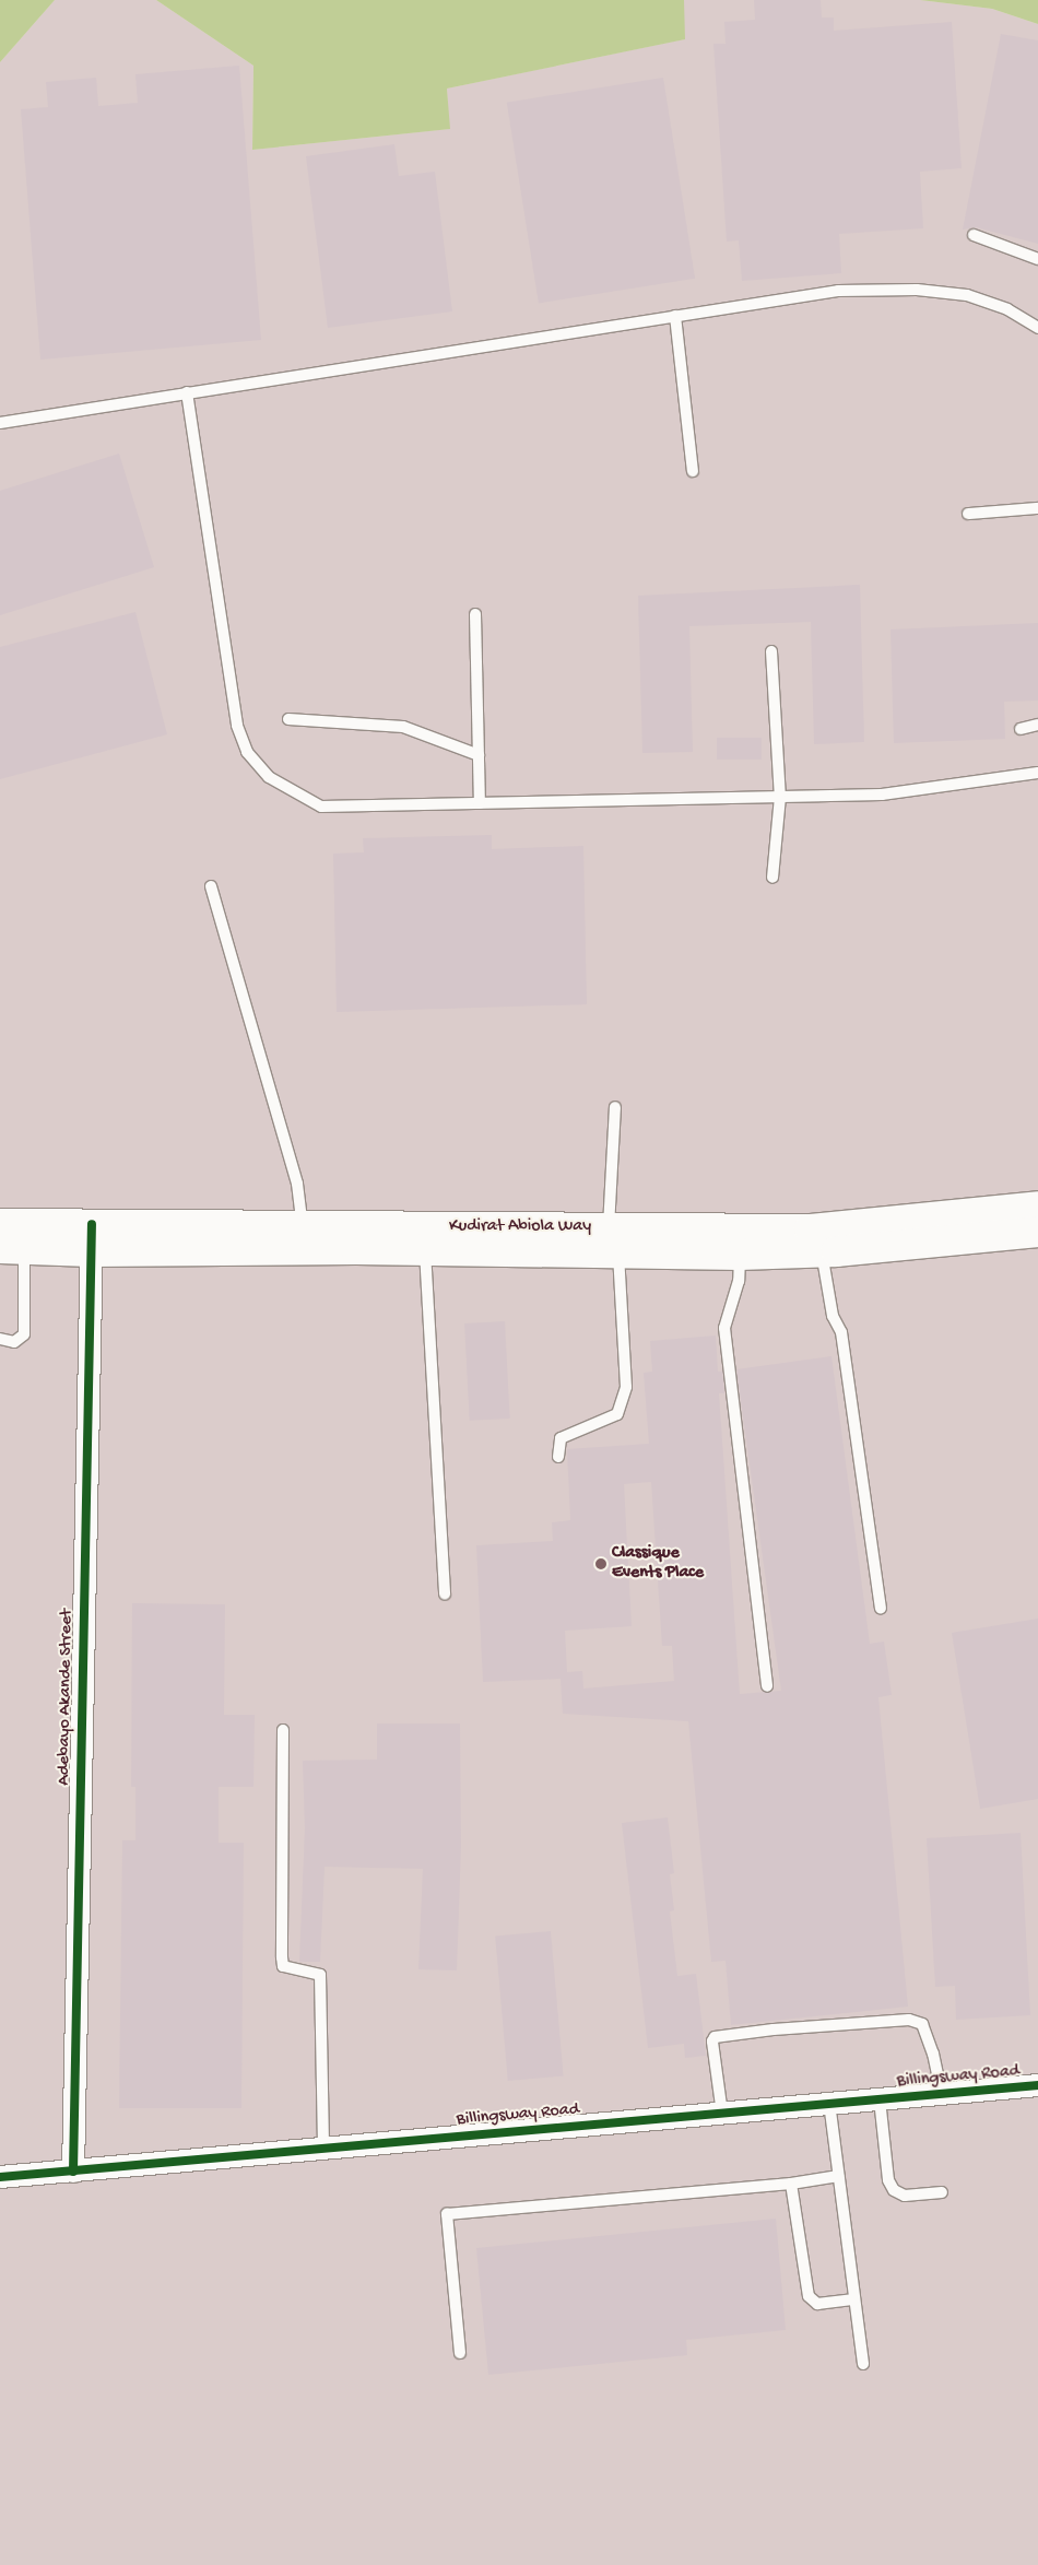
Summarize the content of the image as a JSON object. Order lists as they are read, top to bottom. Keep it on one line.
{"streets":{"main road":["Kudirat Abiola Way"],"street":["Adebayo Akande Street","Billingsway Road"]},"crossings":[["Kudirat Abiola Way","Adebayo Akande Street"],["Adebayo Akande Street","Billingsway Road"]],"places":["Classique Events Place"]}
